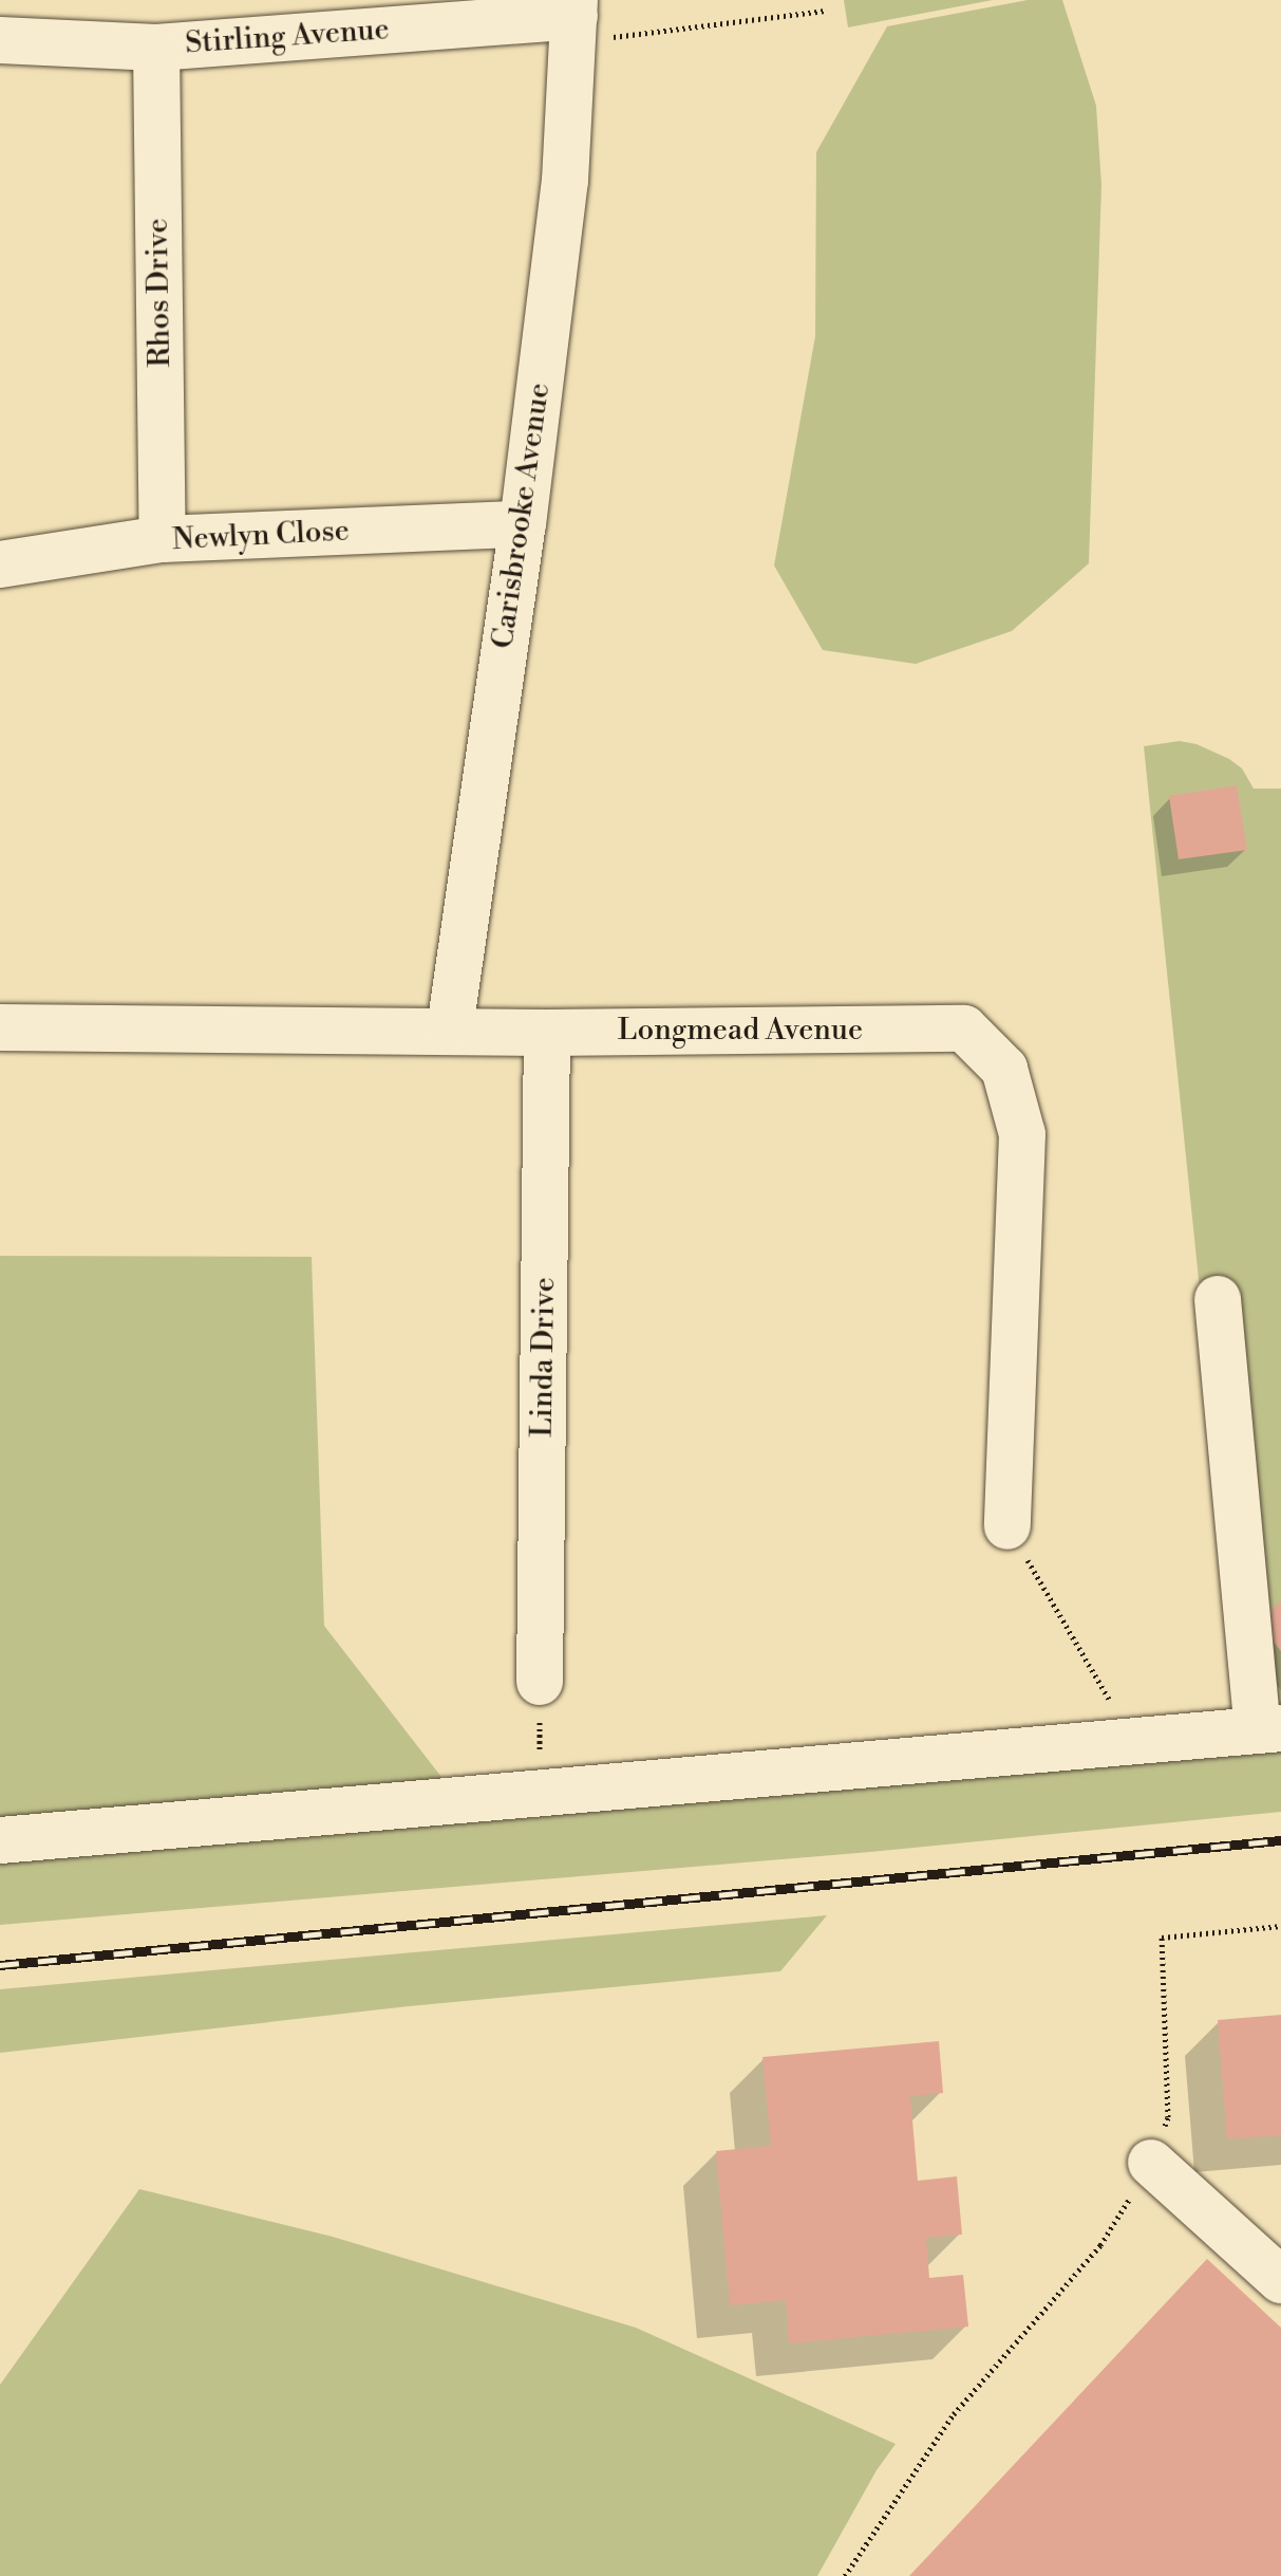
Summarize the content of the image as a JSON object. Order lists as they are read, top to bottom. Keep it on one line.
{"streets":{"street":["Stirling Avenue","Rhos Drive","Carisbrooke Avenue","Newlyn Close","Longmead Avenue","Linda Drive"]},"crossings":[["Stirling Avenue","Rhos Drive"],["Stirling Avenue","Carisbrooke Avenue"],["Rhos Drive","Newlyn Close"],["Carisbrooke Avenue","Newlyn Close"],["Carisbrooke Avenue","Longmead Avenue"],["Longmead Avenue","Linda Drive"]]}
